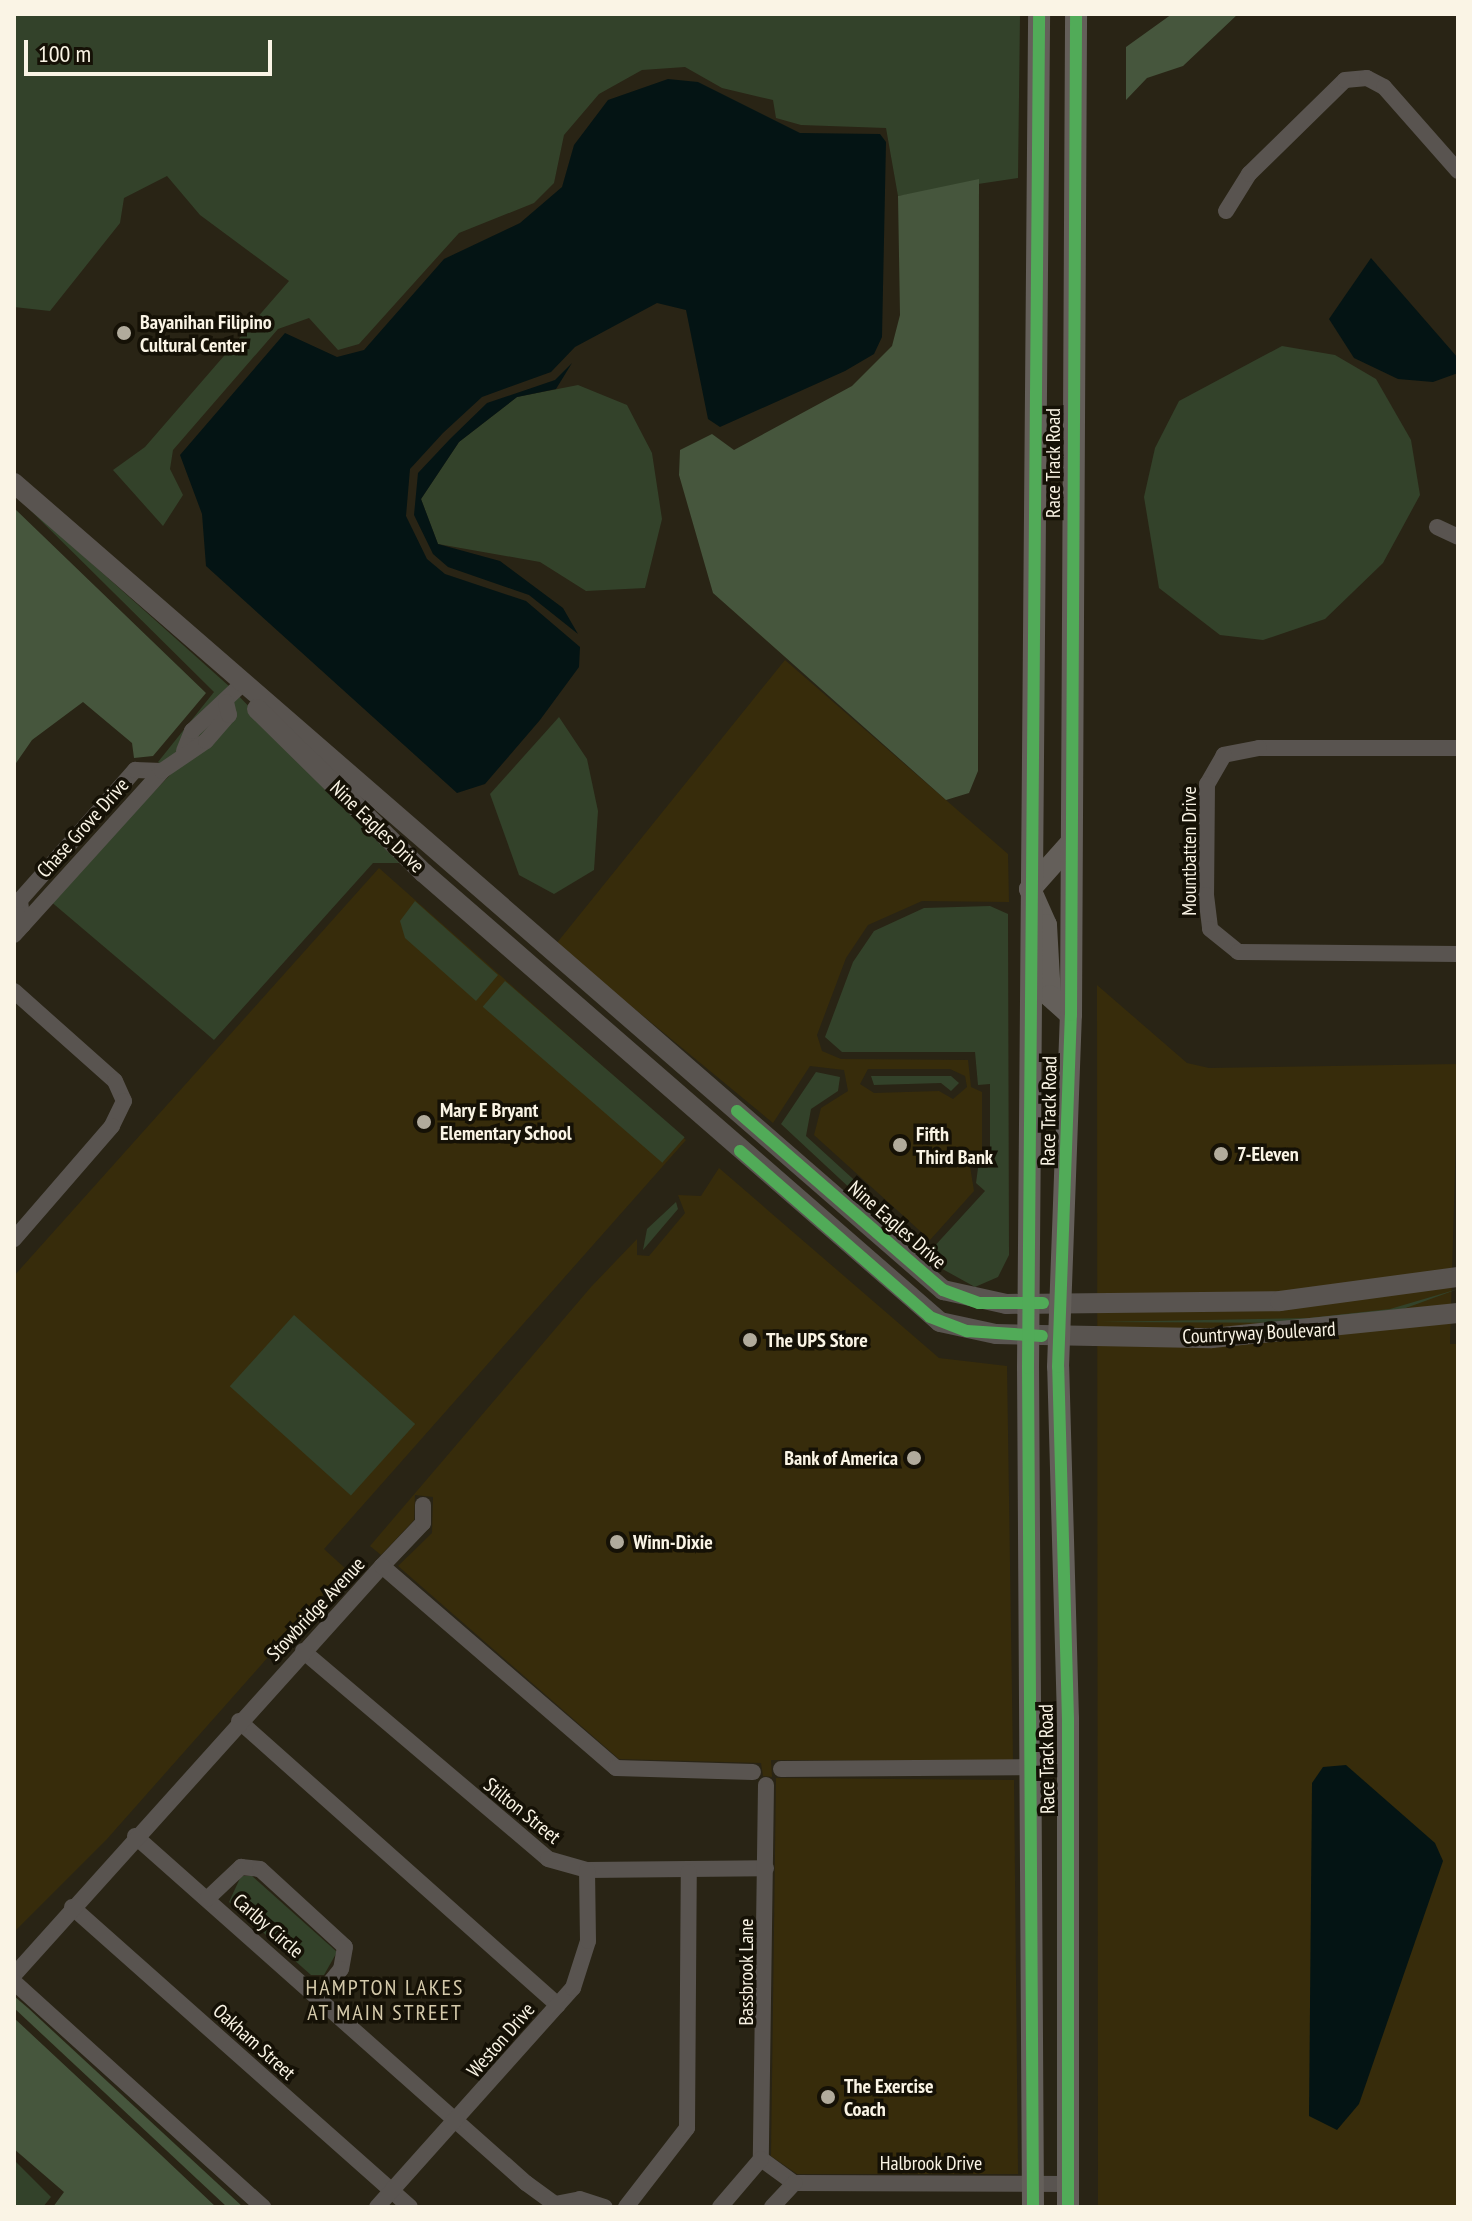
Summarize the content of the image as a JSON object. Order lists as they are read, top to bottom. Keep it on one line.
{"streets":{"main road":["Race Track Road"],"street":["Nine Eagles Drive","Mountbatten Drive","Countryway Boulevard","Stowbridge Avenue","Stilton Street","Carlby Circle","Bassbrook Lane","Weston Drive","Oakham Street","Halbrook Drive"]},"crossings":[["Race Track Road","Nine Eagles Drive"],["Race Track Road","Countryway Boulevard"],["Race Track Road","Halbrook Drive"],["Nine Eagles Drive","Countryway Boulevard"],["Stowbridge Avenue","Stilton Street"],["Stowbridge Avenue","Carlby Circle"],["Stowbridge Avenue","Oakham Street"],["Stilton Street","Bassbrook Lane"],["Stilton Street","Weston Drive"],["Carlby Circle","Weston Drive"],["Weston Drive","Oakham Street"]],"districts":["HAMPTON LAKES AT MAIN STREET"],"places":["Bayanihan Filipino Cultural Center","Mary E Bryant Elementary School","Fifth Third Bank","7-Eleven","The UPS Store","Bank of America","Winn-Dixie","The Exercise Coach"],"scale_bar":"100 m"}
